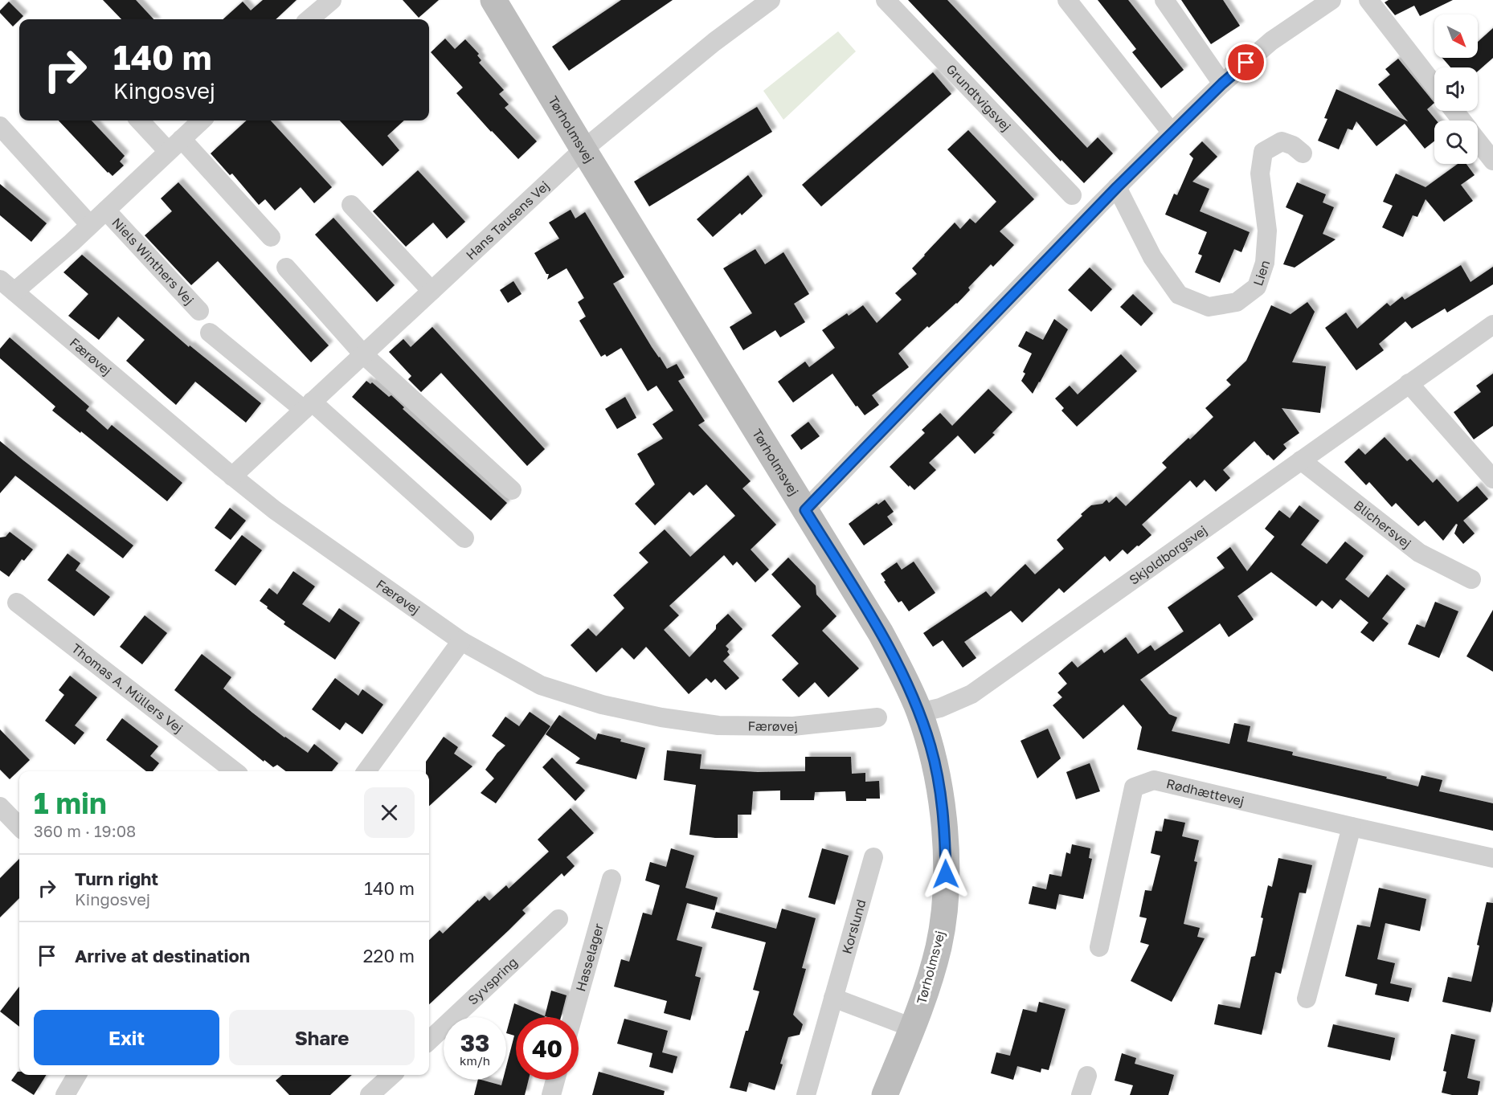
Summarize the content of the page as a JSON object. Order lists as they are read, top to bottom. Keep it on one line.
{"streets":{"street":["Grundtvigsvej","Tørholmsvej","Hans Tausens Vej","Niels Winthers Vej","Lien","Færøvej","Blichersvej","Skjoldborgsvej","Thomas A. Müllers Vej","Rødhættevej","Korslund","Hasselager","Syvspring"]},"crossings":[["Tørholmsvej","Hans Tausens Vej"],["Tørholmsvej","Skjoldborgsvej"],["Hans Tausens Vej","Færøvej"],["Niels Winthers Vej","Færøvej"],["Blichersvej","Skjoldborgsvej"]],"north":"bottom right","page":{"turn":["140 m","Kingosvej"],"heading":["1 min","360 m · 19:08"],"list":[{"name":"Turn right","note":"Kingosvej","value":"140 m"},{"name":"Arrive at destination","value":"220 m"}],"buttons":["Exit","Share"],"speed":"33 km/h","limit":"40"}}
